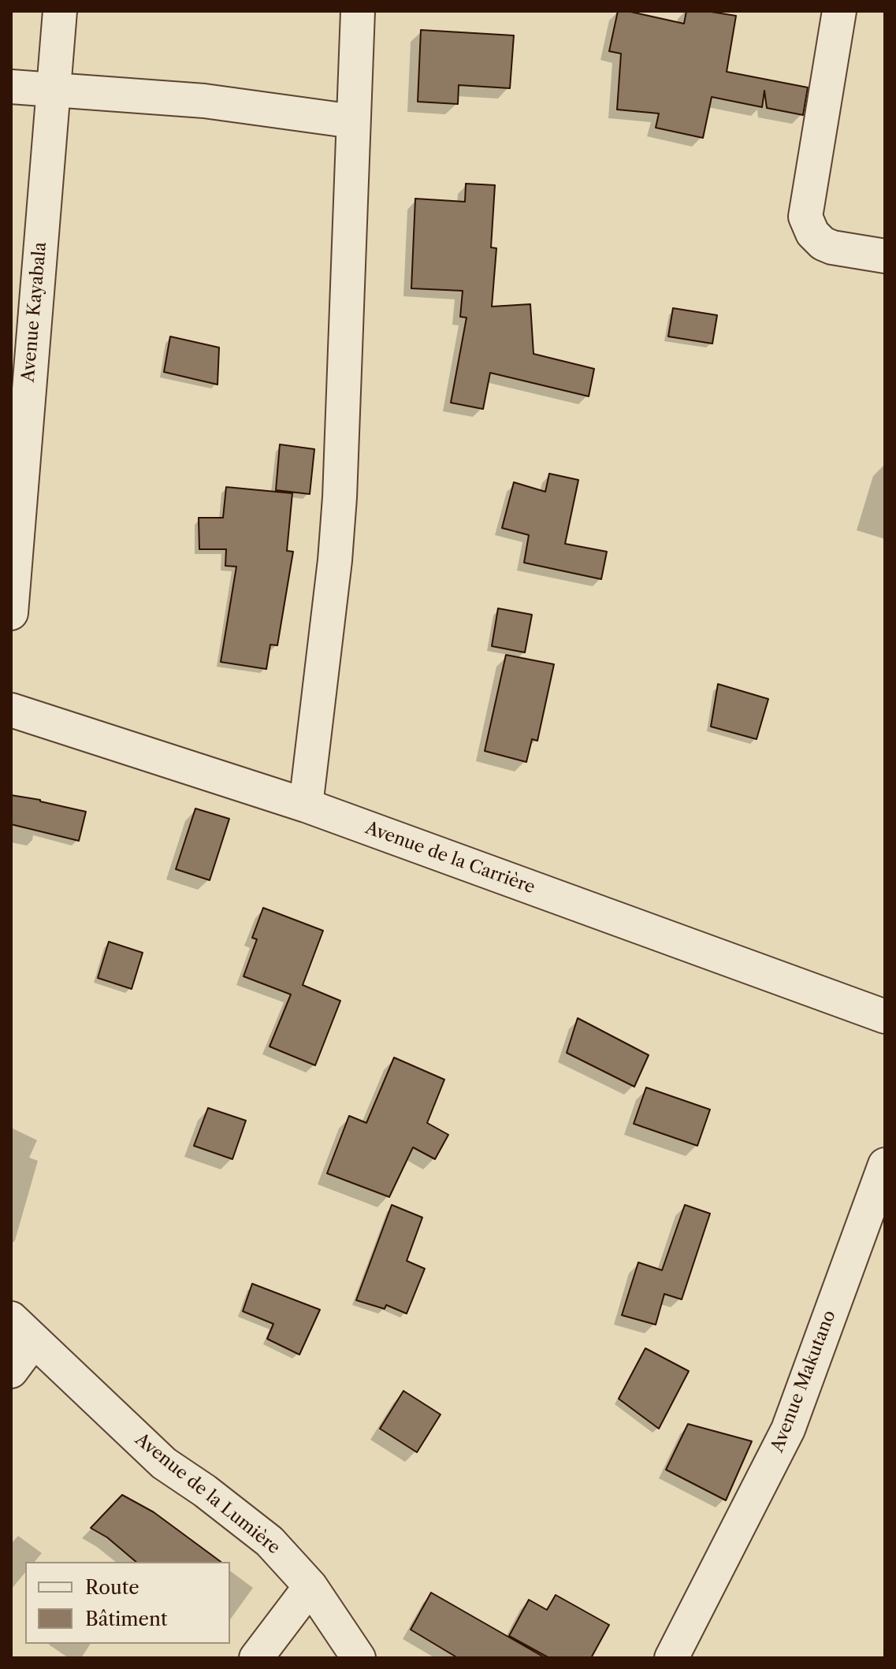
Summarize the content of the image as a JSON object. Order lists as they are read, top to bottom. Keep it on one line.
{"streets":{"street":["Avenue Kayabala","Avenue de la Carrière","Avenue Makutano","Avenue de la Lumière"]},"legend":["Route","Bâtiment"]}
